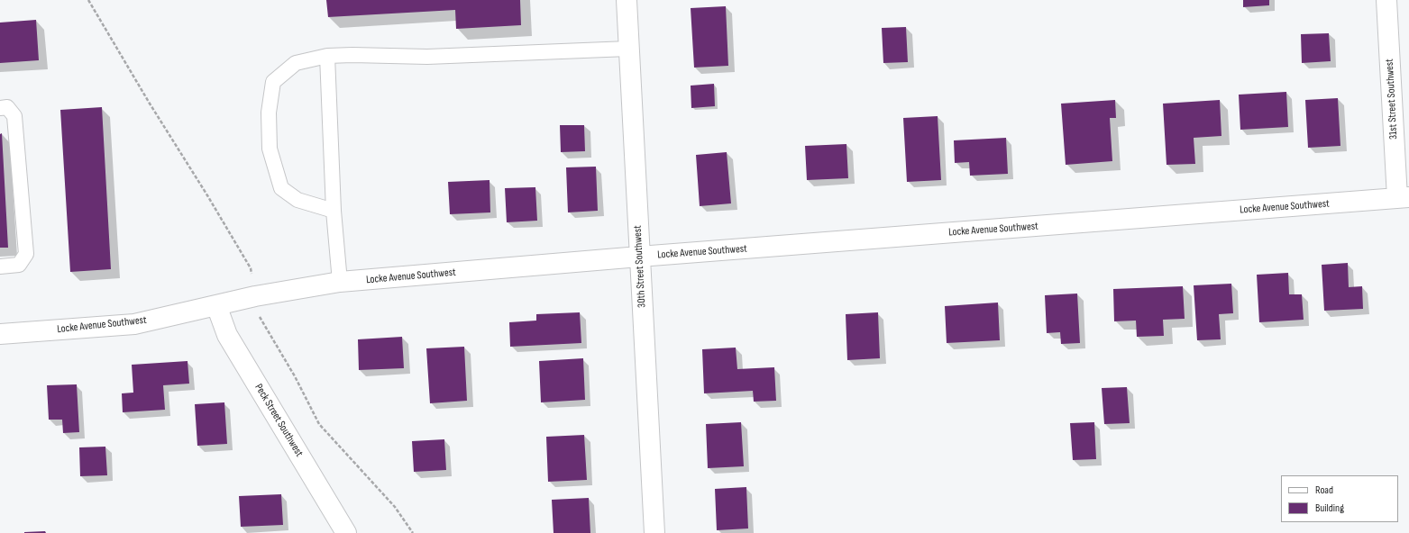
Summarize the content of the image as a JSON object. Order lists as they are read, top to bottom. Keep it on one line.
{"streets":{"street":["31st Street Southwest","Locke Avenue Southwest","30th Street Southwest","Peck Street Southwest"]},"crossings":[["31st Street Southwest","Locke Avenue Southwest"],["Locke Avenue Southwest","30th Street Southwest"],["Locke Avenue Southwest","Peck Street Southwest"]],"legend":["Road","Building"]}
